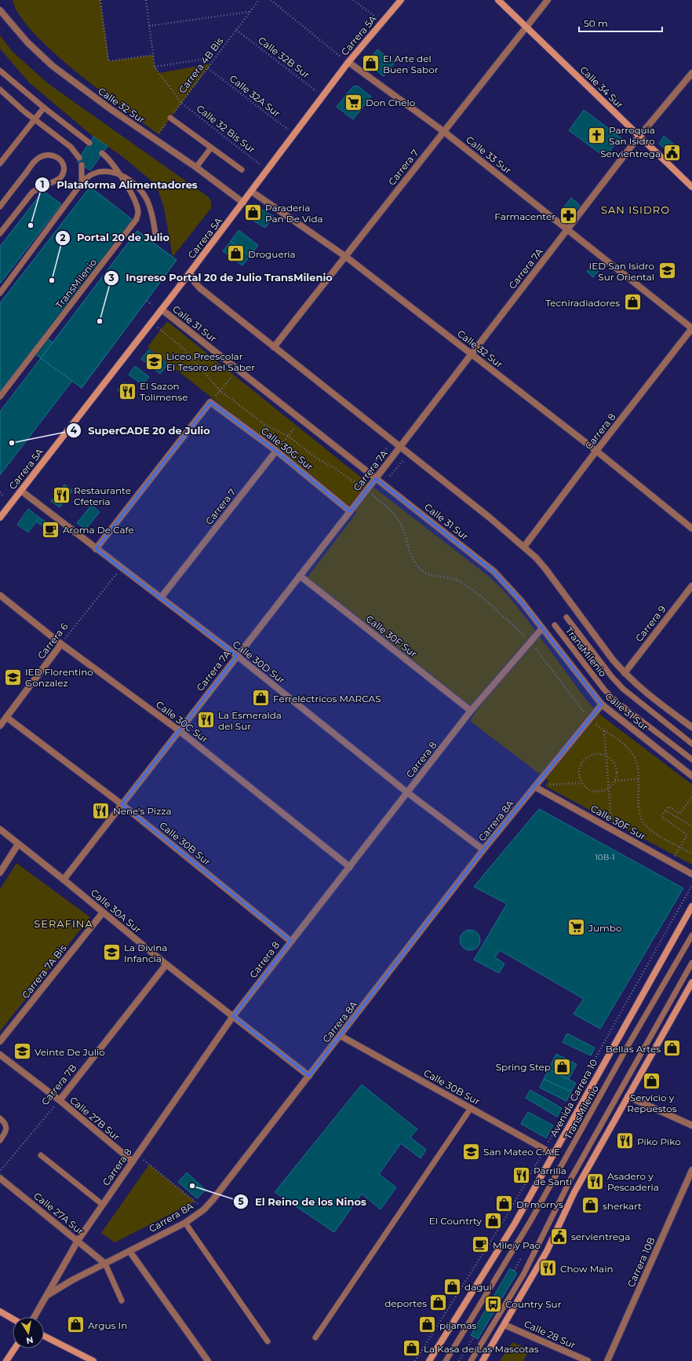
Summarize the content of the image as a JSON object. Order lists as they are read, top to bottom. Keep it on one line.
{"streets":{"main road":["Carrera 5A","Calle 34 Sur","Avenida Carrera 10"],"street":["Calle 32 Sur","Calle 33 Sur","Carrera 7","Carrera 7A","Calle 31 Sur","Carrera 8","Calle 30G Sur","Carrera 9","Calle 30F Sur","Carrera 6","Calle 30D Sur","Calle 30C Sur","Carrera 8A","Calle 30B Sur","Calle 30A Sur","Carrera 7A Bis","Carrera 7B","Calle 27B Sur","Calle 27A Sur","Carrera 10B","Calle 28 Sur"],"lane":["TransMilenio"],"path":["Calle 32B Sur","Carrera 4B Bis","Calle 32A Sur","Calle 32 Bis Sur"]},"crossings":[["Carrera 5A","Calle 32B Sur"],["Carrera 5A","Calle 32A Sur"],["Carrera 5A","Calle 32 Sur"],["Carrera 5A","Calle 33 Sur"],["Carrera 5A","Calle 31 Sur"],["Carrera 5A","Calle 30D Sur"],["Calle 32B Sur","Carrera 4B Bis"],["Carrera 4B Bis","Calle 32A Sur"],["Carrera 4B Bis","Calle 32 Sur"],["Carrera 4B Bis","Calle 32 Bis Sur"],["Calle 34 Sur","Carrera 7"],["Calle 34 Sur","Carrera 7A"],["Calle 32 Sur","Carrera 7"],["Calle 32 Sur","Carrera 7A"],["Calle 32 Sur","Carrera 8"],["Calle 33 Sur","Carrera 7"],["Calle 33 Sur","Carrera 7A"],["Calle 33 Sur","Carrera 8"],["Carrera 7","Calle 30G Sur"],["Carrera 7","Calle 30D Sur"],["Carrera 7A","Calle 31 Sur"],["Carrera 7A","Calle 30G Sur"],["Carrera 7A","Calle 30F Sur"],["Carrera 7A","Calle 30D Sur"],["Carrera 7A","Calle 30C Sur"],["Carrera 7A","Calle 30B Sur"],["Carrera 7A","Calle 30A Sur"],["Calle 31 Sur","Carrera 8"],["Calle 31 Sur","Carrera 8A"],["Carrera 8","Calle 30F Sur"],["Carrera 8","Calle 30D Sur"],["Carrera 8","Calle 30C Sur"],["Carrera 8","Carrera 8A"],["Carrera 8","Calle 30B Sur"],["Carrera 8","Calle 30A Sur"],["Carrera 8","Calle 27B Sur"],["Carrera 8","Calle 27A Sur"],["Calle 30F Sur","Carrera 8A"],["Carrera 6","Calle 30D Sur"],["Carrera 6","Calle 30C Sur"],["Carrera 6","Calle 30B Sur"],["Calle 30D Sur","Carrera 8A"],["Carrera 8A","Calle 30B Sur"],["Carrera 8A","Calle 30A Sur"],["Carrera 8A","Calle 27A Sur"],["Calle 30B Sur","Avenida Carrera 10"],["Calle 30A Sur","Carrera 7A Bis"],["Calle 30A Sur","Carrera 7B"],["Carrera 7B","Calle 27B Sur"]],"districts":["SAN ISIDRO","SERAFINA"],"places":{"shop":["El Arte del Buen Sabor","Paraderia Pan De Vida","Drogueria","Tecniradiadores","Ferreléctricos MARCAS","Bellas Artes","Spring Step","Servicio y Repuestos","Dr morrys","sherkart","El Countrty","dagui","deportes","Argus In","pijamas","La Kasa de Las Mascotas"],"supermarket":["Don Chelo","Jumbo"],"church":["Parroquia San Isidro"],"public building":["Servientrega","servientrega"],"pharmacy":["Farmacenter"],"other":["Plataforma Alimentadores","Portal 20 de Julio","Ingreso Portal 20 de Julio TransMilenio","SuperCADE 20 de Julio","El Reino de los Ninos"],"school or university":["IED San Isidro Sur Oriental","Liceo Preescolar El Tesoro del Saber","IED Florentino Gonzalez","La Divina Infancia","Veinte De Julio","San Mateo C.A.E"],"restaurant":["El Sazon Tolimense","Restaurante Cfeteria","La Esmeralda del Sur","Nene's Pizza","Piko Piko","Parrilla de Santi","Asadero y Pescaderia","Chow Main"],"cafe":["Aroma De Cafe","Mile y Pao"],"bus stop":["Country Sur"]},"house_numbers":["10B-1"],"scale_bar":"50 m","north":"bottom"}
